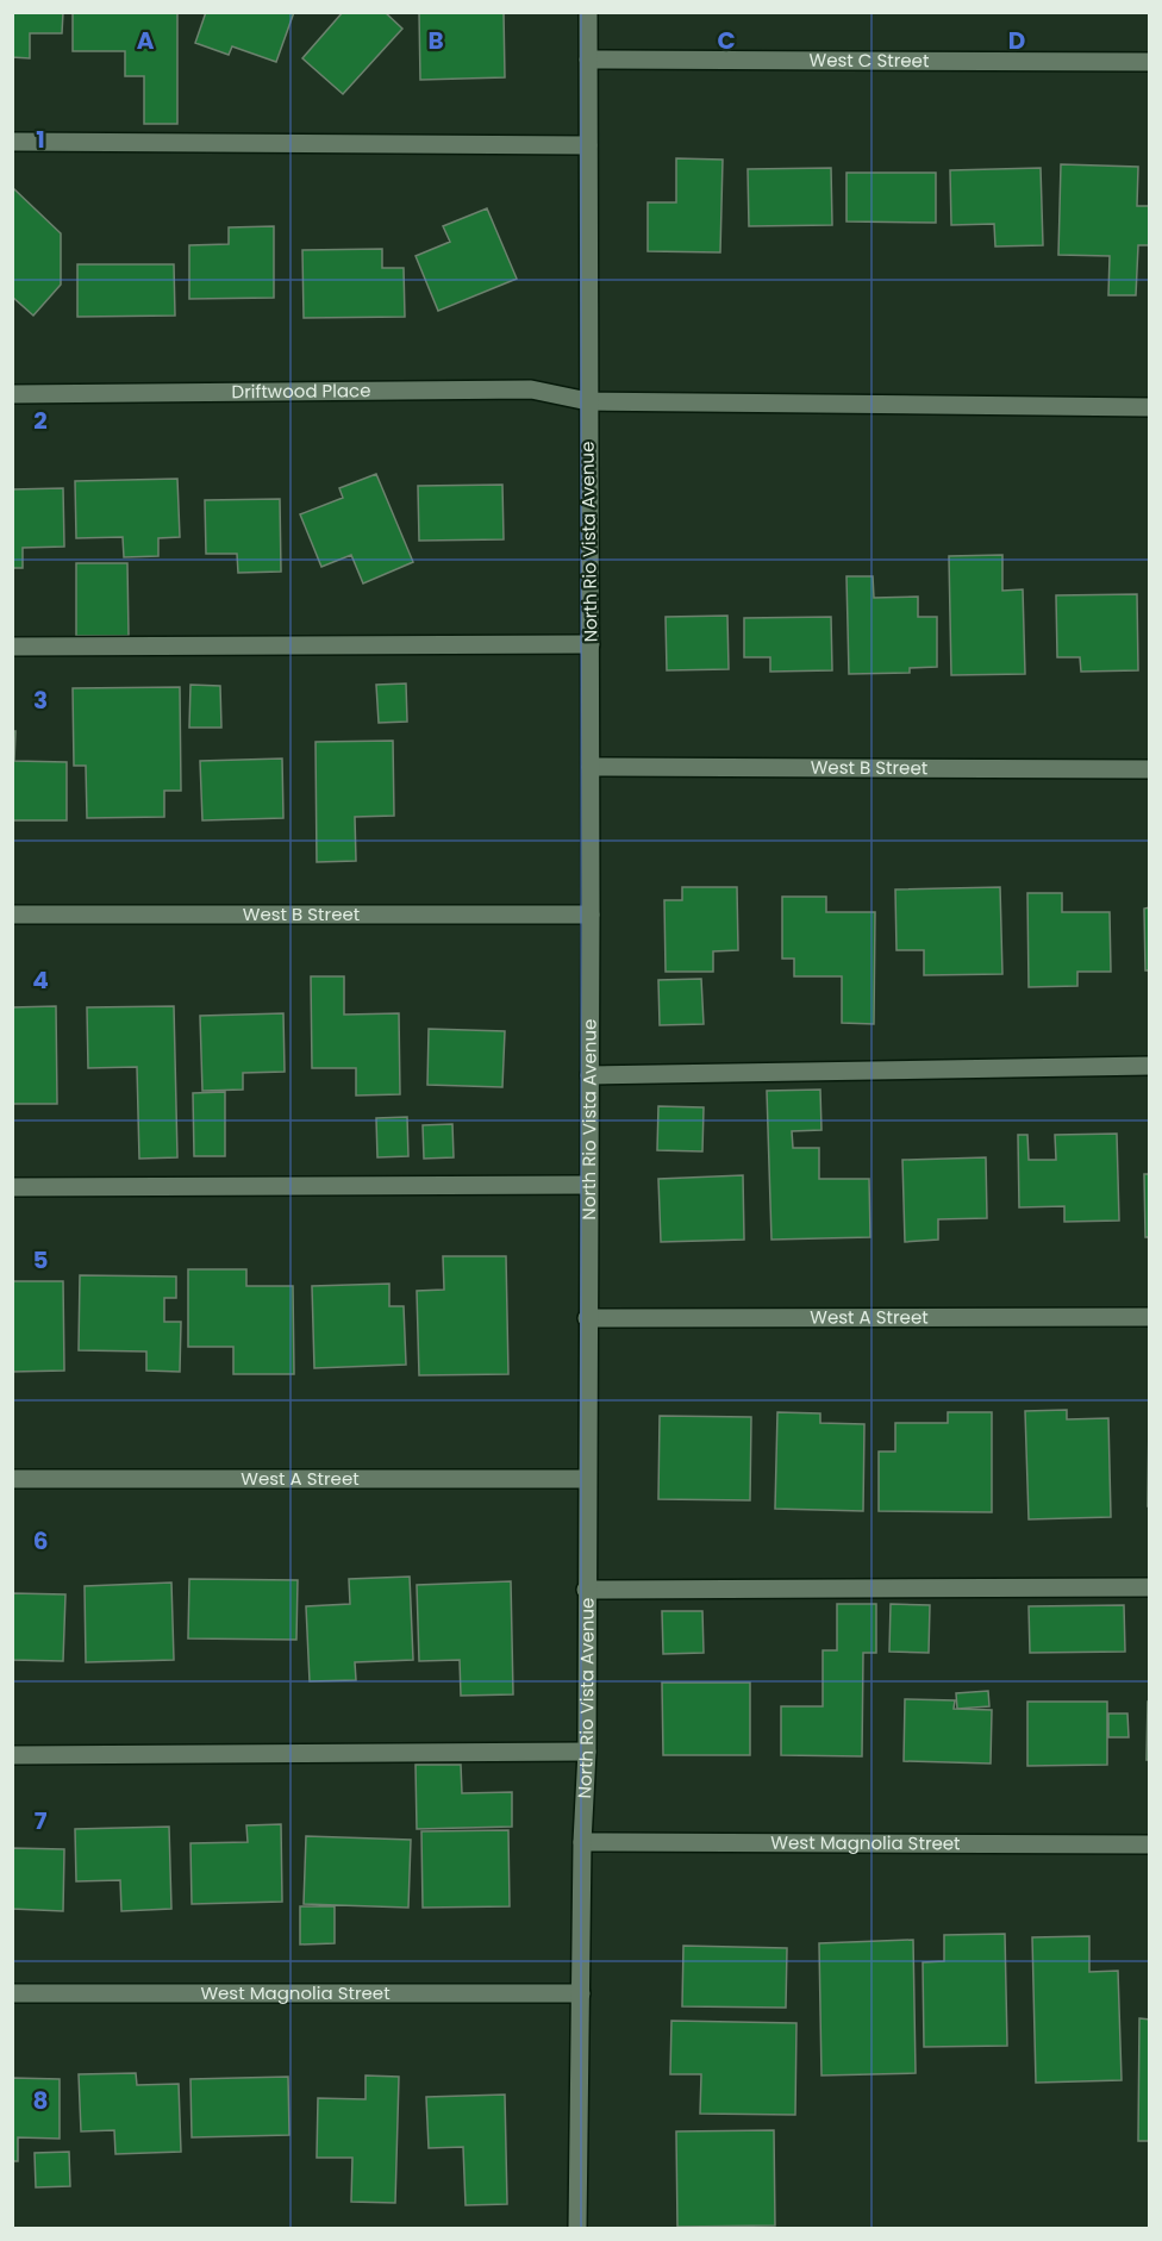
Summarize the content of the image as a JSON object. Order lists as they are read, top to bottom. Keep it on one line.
{"streets":{"street":["West C Street","Driftwood Place","North Rio Vista Avenue","West B Street","West A Street","West Magnolia Street"]},"crossings":[["West C Street","North Rio Vista Avenue"],["Driftwood Place","North Rio Vista Avenue"],["North Rio Vista Avenue","West B Street"],["North Rio Vista Avenue","West A Street"],["North Rio Vista Avenue","West Magnolia Street"]],"grid":{"columns":["A","B","C","D"],"rows":["1","2","3","4","5","6","7","8"]}}
